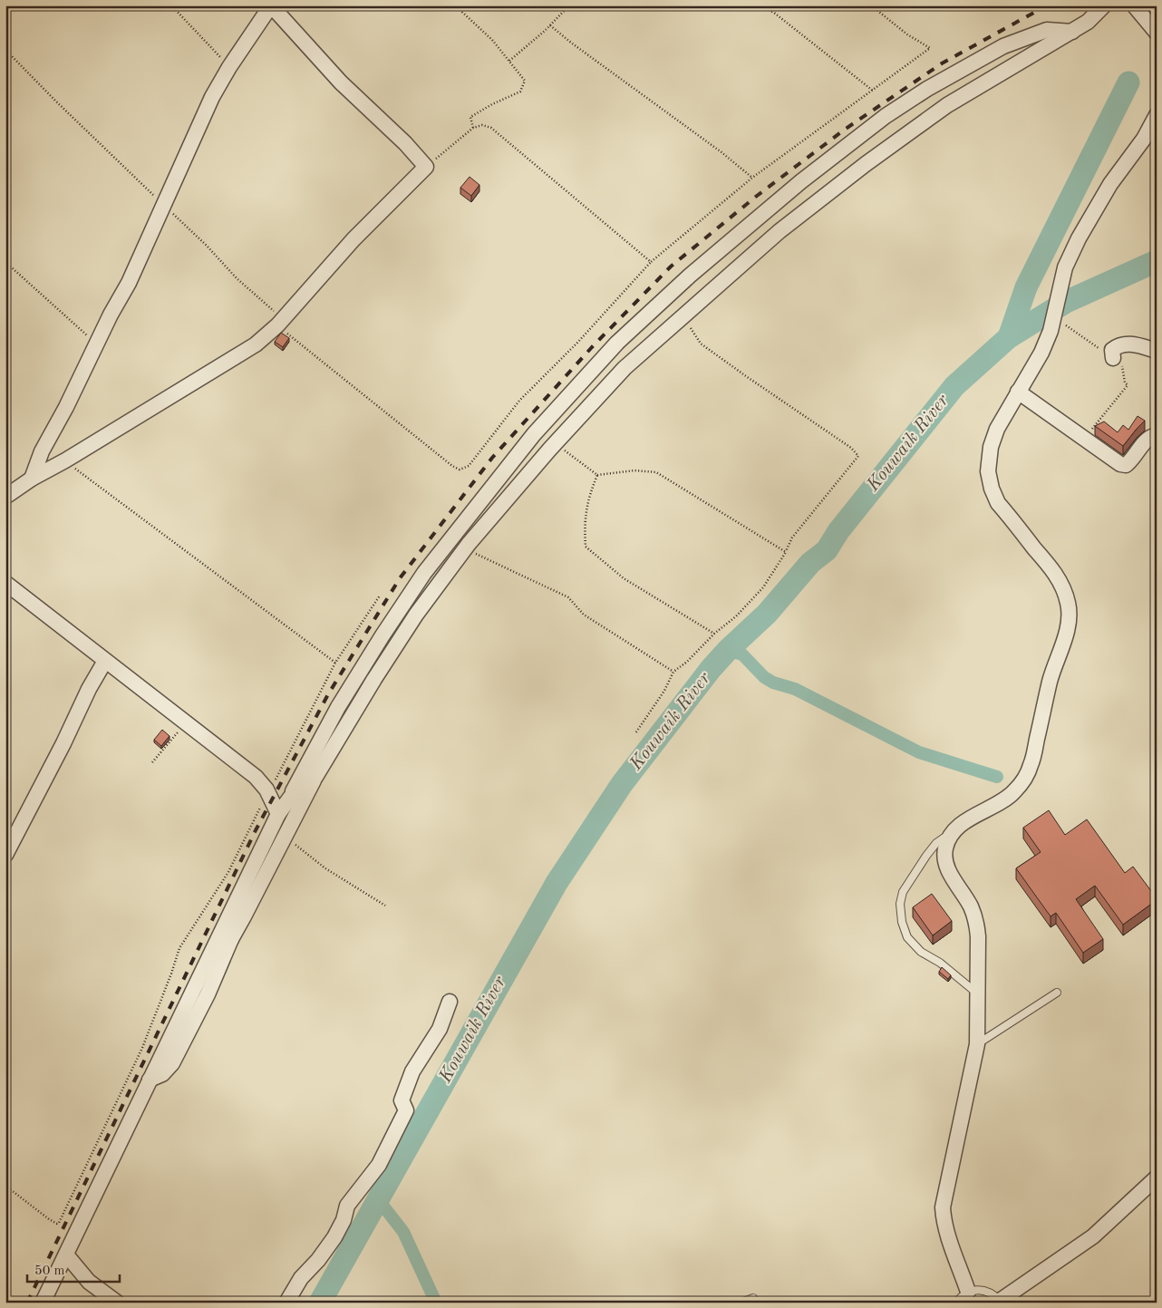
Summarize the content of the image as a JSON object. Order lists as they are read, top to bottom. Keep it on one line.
{"water":["Kouwaik River"],"scale_bar":"50 m"}
